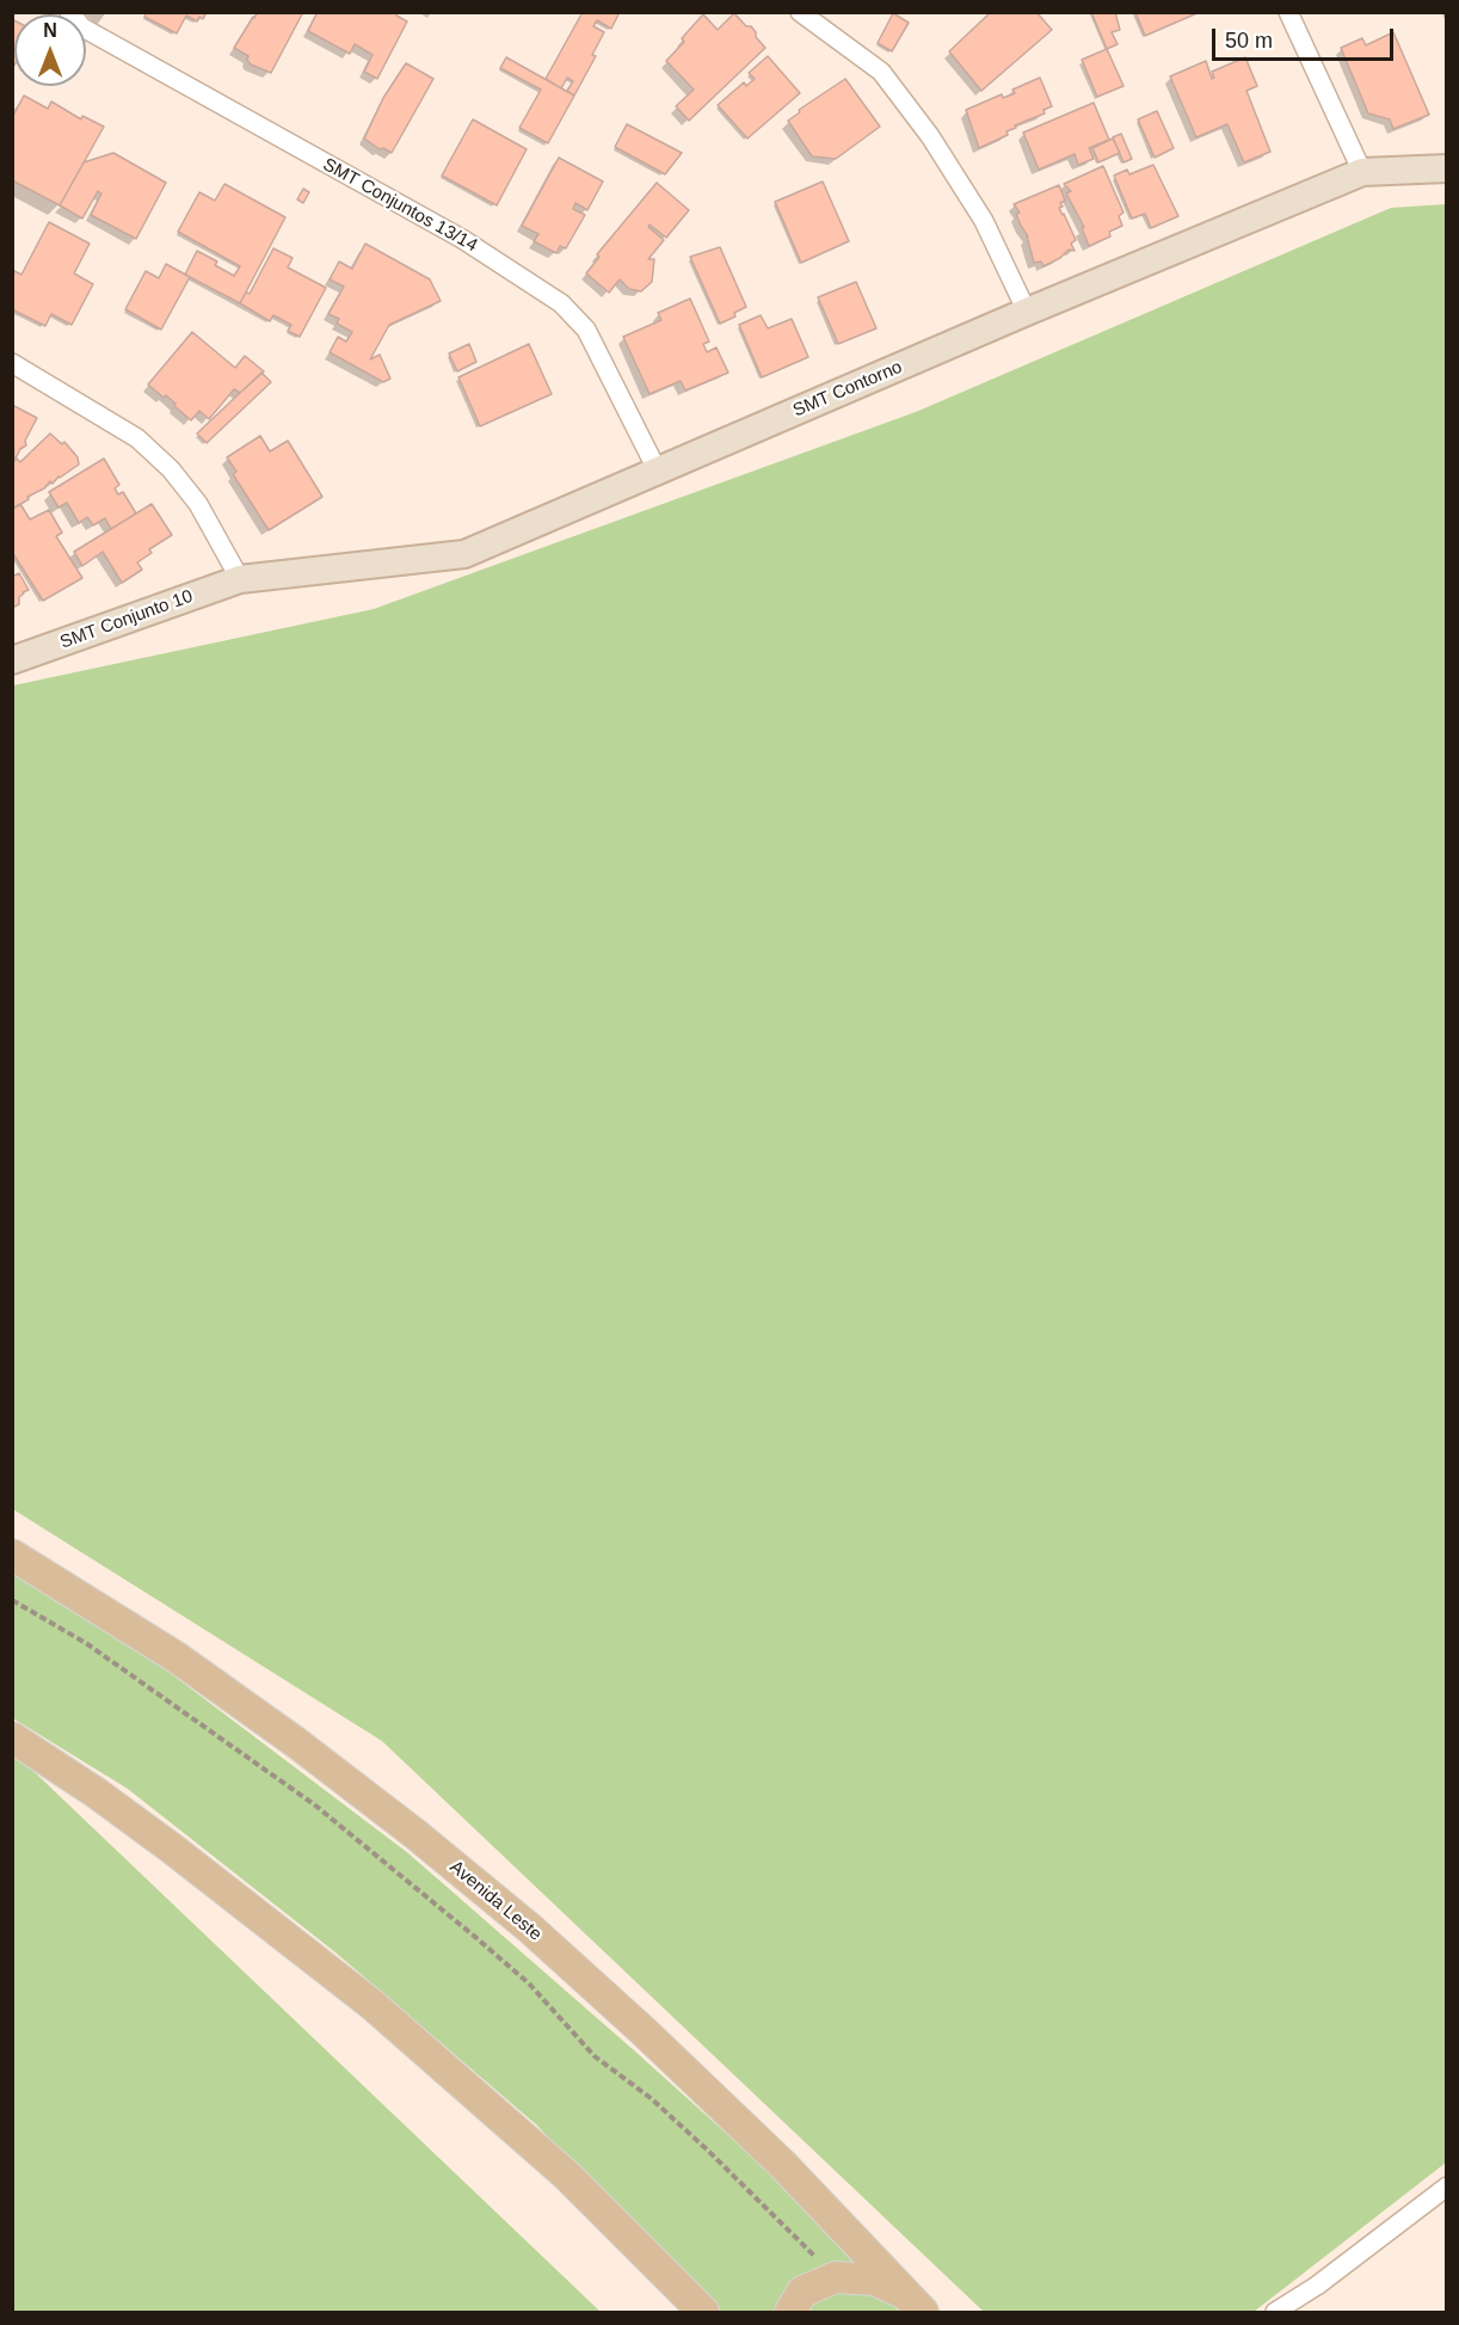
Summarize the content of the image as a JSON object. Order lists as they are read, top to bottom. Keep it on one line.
{"streets":{"main road":["Avenida Leste"],"street":["SMT Conjuntos 13/14","SMT Contorno","SMT Conjunto 10"]},"crossings":[["SMT Conjuntos 13/14","SMT Contorno"],["SMT Contorno","SMT Conjunto 10"]],"scale_bar":"50 m","north":"top"}
